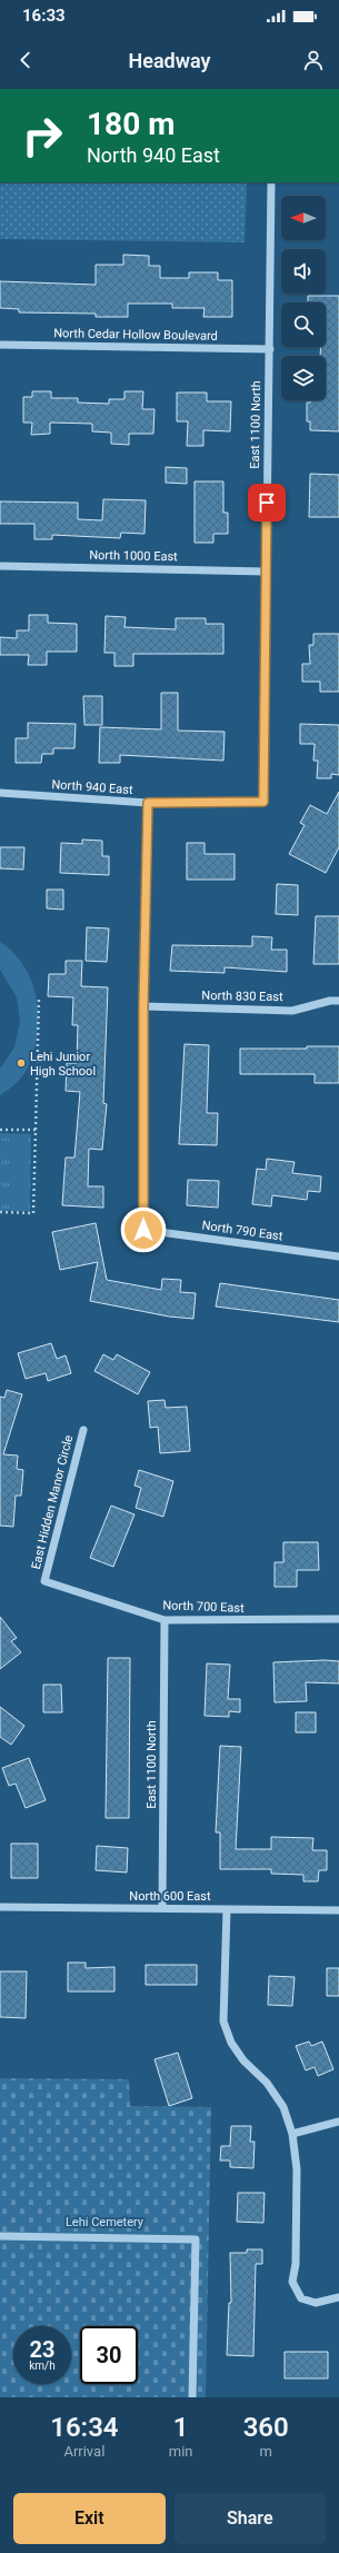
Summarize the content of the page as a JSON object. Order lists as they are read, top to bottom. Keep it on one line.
{"streets":{"street":["North Cedar Hollow Boulevard","East 1100 North","North 1000 East","North 940 East","North 830 East","North 790 East","East Hidden Manor Circle","North 700 East","North 600 East"]},"crossings":[["North Cedar Hollow Boulevard","East 1100 North"],["East 1100 North","North 1000 East"],["East 1100 North","North 940 East"],["East 1100 North","North 700 East"],["East 1100 North","North 600 East"],["North 830 East","North 790 East"],["East Hidden Manor Circle","North 700 East"]],"parks":["Lehi Cemetery"],"places":["Lehi Junior High School"],"north":"left","page":{"status":"16:33","header":"Headway","turn":["180 m","North 940 East"],"speed":"23 km/h","limit":"30","eta":["16:34","Arrival","1","min","360","m"],"buttons":["Exit","Share"]}}
